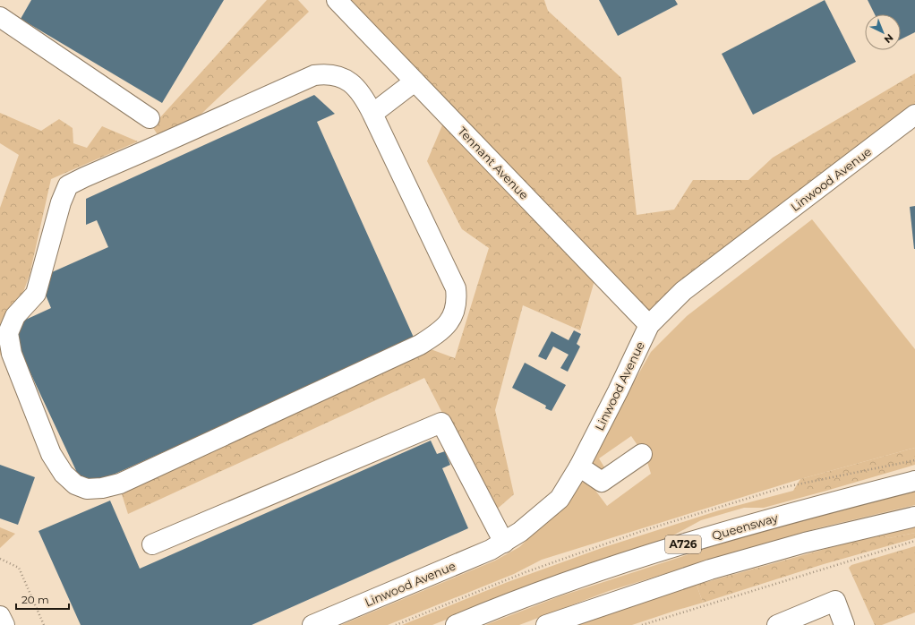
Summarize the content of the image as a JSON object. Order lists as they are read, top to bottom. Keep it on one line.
{"streets":{"main road":["Tennant Avenue","Linwood Avenue","Queensway","A726"]},"crossings":[["Tennant Avenue","Linwood Avenue"]],"scale_bar":"20 m","north":"bottom right"}
